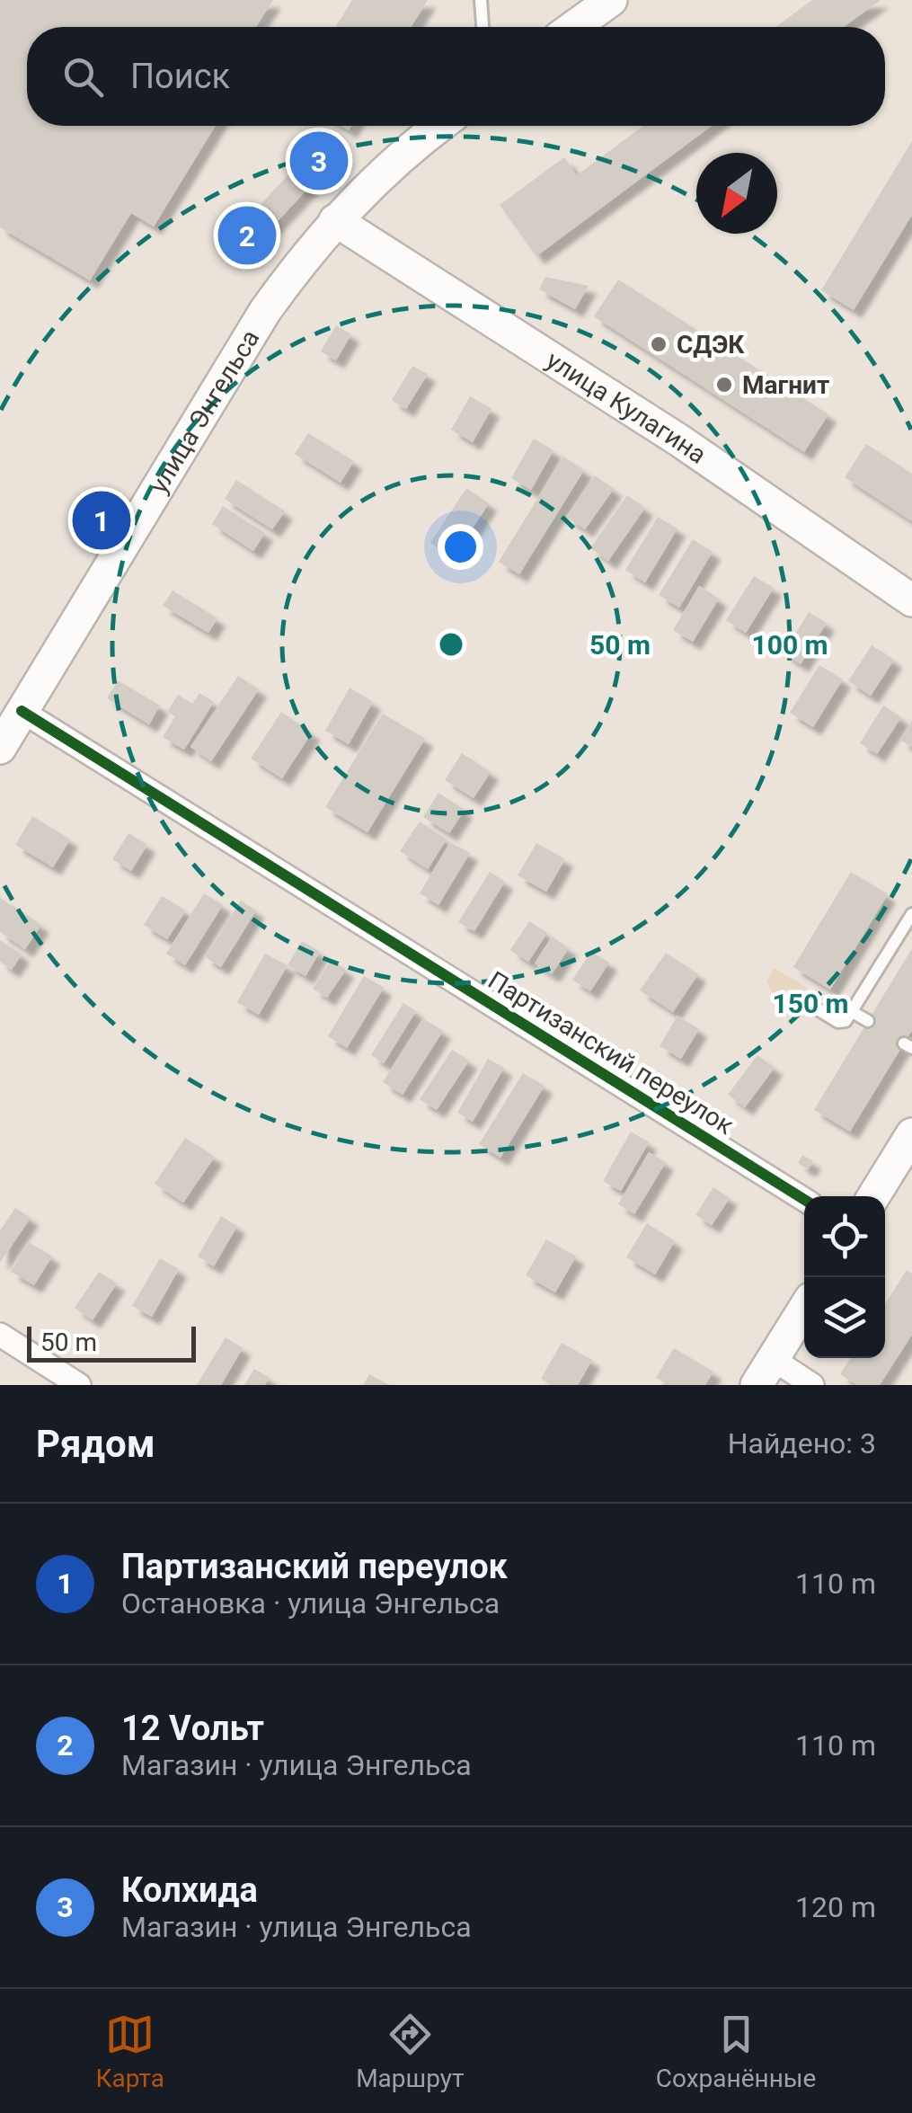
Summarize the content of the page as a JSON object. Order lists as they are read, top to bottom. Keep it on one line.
{"streets":{"main road":["улица Кулагина","улица Энгельса"],"street":["Партизанский переулок"]},"crossings":[["улица Кулагина","улица Энгельса"],["улица Энгельса","Партизанский переулок"]],"places":["СДЭК","Магнит"],"scale_bar":"50 m","north":"bottom left","page":{"search":"Поиск","pins":["3","2","1"],"scale":"50 m","heading":["Рядом","Найдено: 3"],"list":[{"mark":"1","name":"Партизанский переулок","note":"Остановка · улица Энгельса","value":"110 m"},{"mark":"2","name":"12 Vольт","note":"Магазин · улица Энгельса","value":"110 m"},{"mark":"3","name":"Колхида","note":"Магазин · улица Энгельса","value":"120 m"}],"nav":["Карта","Маршрут","Сохранённые"]},"rings":["50 m","100 m","150 m"]}
